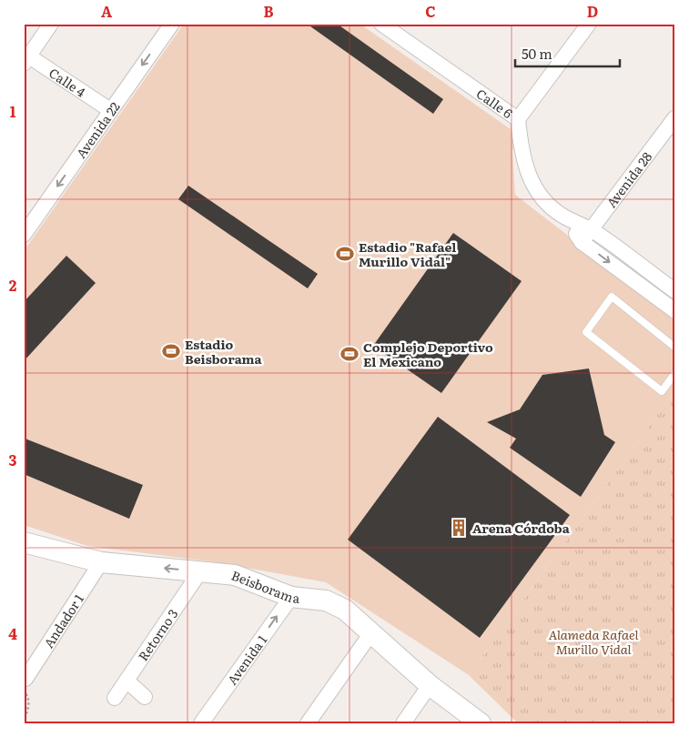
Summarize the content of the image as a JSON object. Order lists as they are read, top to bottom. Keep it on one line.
{"streets":{"street":["Calle 4","Calle 6","Avenida 22","Avenida 28","Beisborama","Andador 1","Retorno 3","Avenida 1"]},"crossings":[["Calle 4","Avenida 22"],["Calle 6","Avenida 28"],["Beisborama","Andador 1"],["Beisborama","Retorno 3"],["Beisborama","Avenida 1"]],"one_way":["Avenida 22"],"parks":["Alameda Rafael Murillo Vidal"],"places":{"sports":["Estadio \"Rafael Murillo Vidal\"","Estadio Beisborama","Complejo Deportivo El Mexicano"],"building":["Arena Córdoba"]},"scale_bar":"50 m","grid":{"columns":["A","B","C","D"],"rows":["1","2","3","4"]}}
